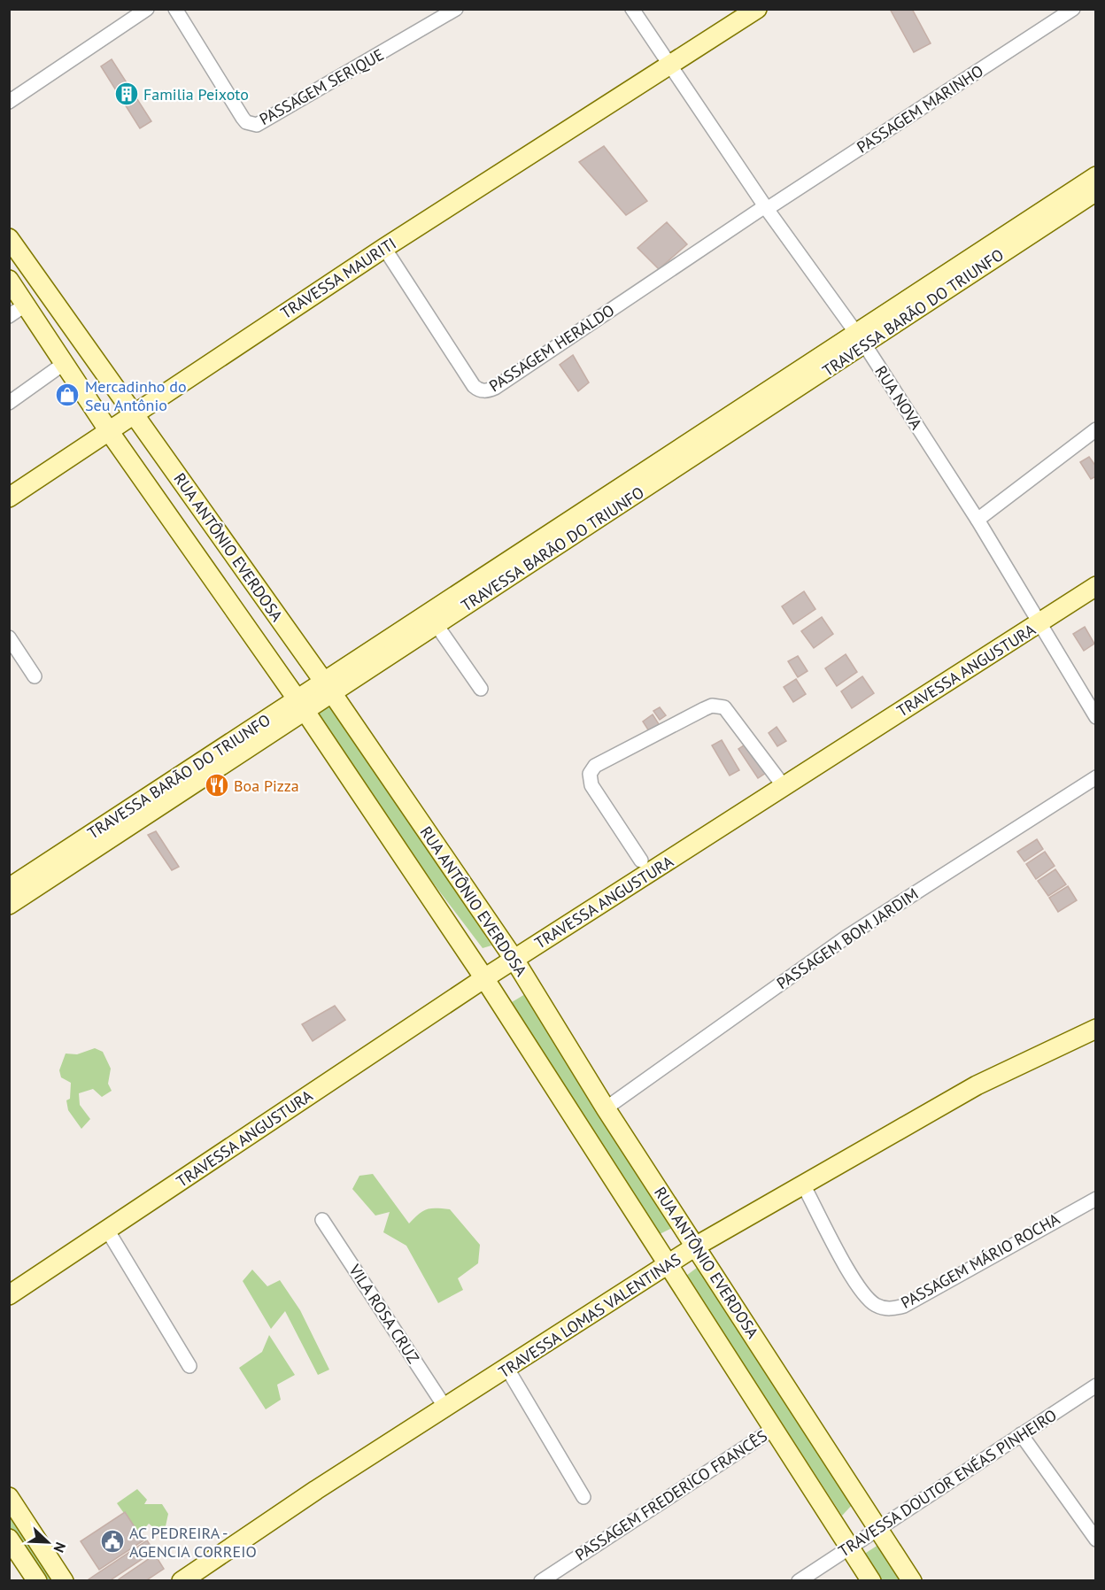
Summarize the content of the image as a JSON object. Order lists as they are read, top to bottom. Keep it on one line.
{"streets":{"street":["PASSAGEM SERIQUE","PASSAGEM MARINHO","TRAVESSA MAURITI","TRAVESSA BARÃO DO TRIUNFO","PASSAGEM HERALDO","RUA NOVA","RUA ANTÔNIO EVERDOSA","TRAVESSA ANGUSTURA","PASSAGEM BOM JARDIM","PASSAGEM MÁRIO ROCHA","VILA ROSA CRUZ","TRAVESSA LOMAS VALENTINAS","TRAVESSA DOUTOR ENÉAS PINHEIRO","PASSAGEM FREDERICO FRANCÊS"]},"crossings":[["PASSAGEM MARINHO","PASSAGEM HERALDO"],["PASSAGEM MARINHO","RUA NOVA"],["TRAVESSA MAURITI","PASSAGEM HERALDO"],["TRAVESSA MAURITI","RUA NOVA"],["TRAVESSA MAURITI","RUA ANTÔNIO EVERDOSA"],["TRAVESSA BARÃO DO TRIUNFO","RUA NOVA"],["TRAVESSA BARÃO DO TRIUNFO","RUA ANTÔNIO EVERDOSA"],["PASSAGEM HERALDO","RUA NOVA"],["RUA NOVA","TRAVESSA ANGUSTURA"],["RUA ANTÔNIO EVERDOSA","TRAVESSA ANGUSTURA"],["RUA ANTÔNIO EVERDOSA","PASSAGEM BOM JARDIM"],["RUA ANTÔNIO EVERDOSA","TRAVESSA LOMAS VALENTINAS"],["RUA ANTÔNIO EVERDOSA","TRAVESSA DOUTOR ENÉAS PINHEIRO"],["RUA ANTÔNIO EVERDOSA","PASSAGEM FREDERICO FRANCÊS"],["PASSAGEM MÁRIO ROCHA","TRAVESSA LOMAS VALENTINAS"],["VILA ROSA CRUZ","TRAVESSA LOMAS VALENTINAS"]],"places":{"building":["Familia Peixoto"],"shop":["Mercadinho do Seu Antônio"],"restaurant":["Boa Pizza"],"public building":["AC PEDREIRA - AGENCIA CORREIO"]},"north":"bottom right"}
